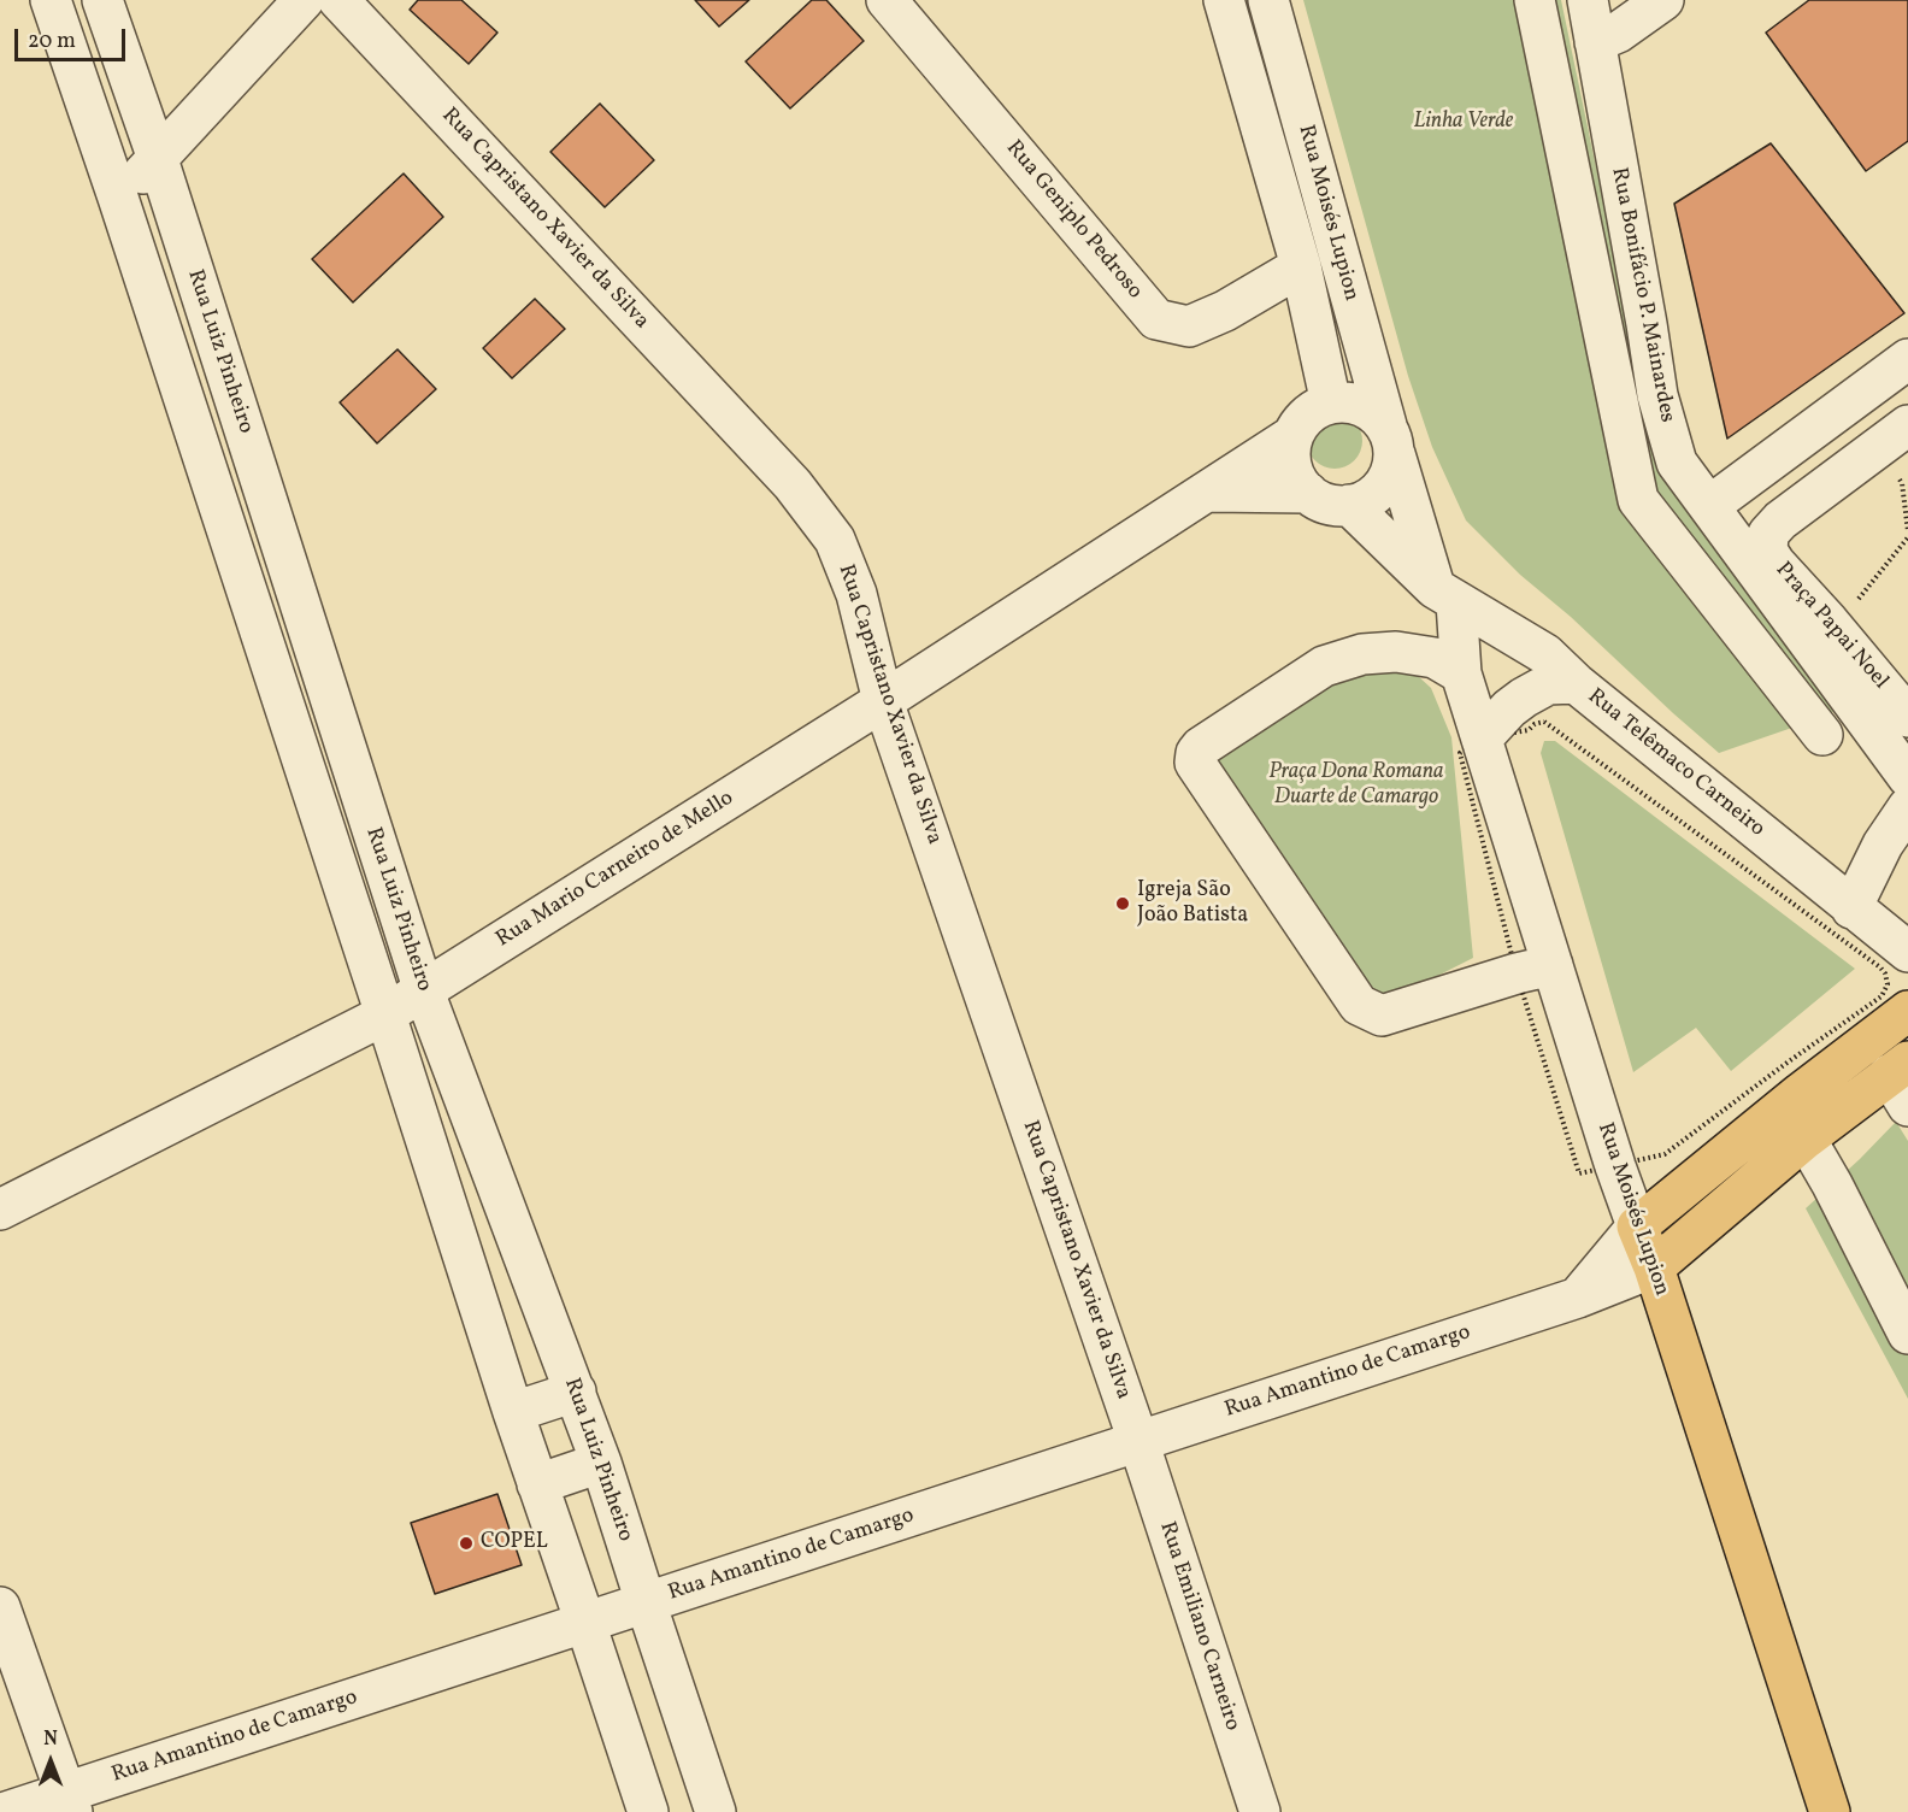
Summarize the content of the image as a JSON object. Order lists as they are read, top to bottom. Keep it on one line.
{"streets":{"main road":["Rua Moisés Lupion"],"street":["Rua Capristano Xavier da Silva","Rua Geniplo Pedroso","Rua Bonifácio P. Mainardes","Rua Luiz Pinheiro","Praça Papai Noel","Rua Telêmaco Carneiro","Rua Mario Carneiro de Mello","Rua Amantino de Camargo","Rua Emiliano Carneiro"]},"crossings":[["Rua Moisés Lupion","Rua Geniplo Pedroso"],["Rua Moisés Lupion","Rua Telêmaco Carneiro"],["Rua Moisés Lupion","Rua Mario Carneiro de Mello"],["Rua Moisés Lupion","Rua Amantino de Camargo"],["Rua Capristano Xavier da Silva","Rua Mario Carneiro de Mello"],["Rua Capristano Xavier da Silva","Rua Amantino de Camargo"],["Rua Capristano Xavier da Silva","Rua Emiliano Carneiro"],["Rua Luiz Pinheiro","Rua Mario Carneiro de Mello"],["Rua Luiz Pinheiro","Rua Amantino de Camargo"],["Rua Amantino de Camargo","Rua Emiliano Carneiro"]],"parks":["Linha Verde","Praça Dona Romana Duarte de Camargo"],"places":["Igreja São João Batista","COPEL"],"scale_bar":"20 m","north":"top"}
